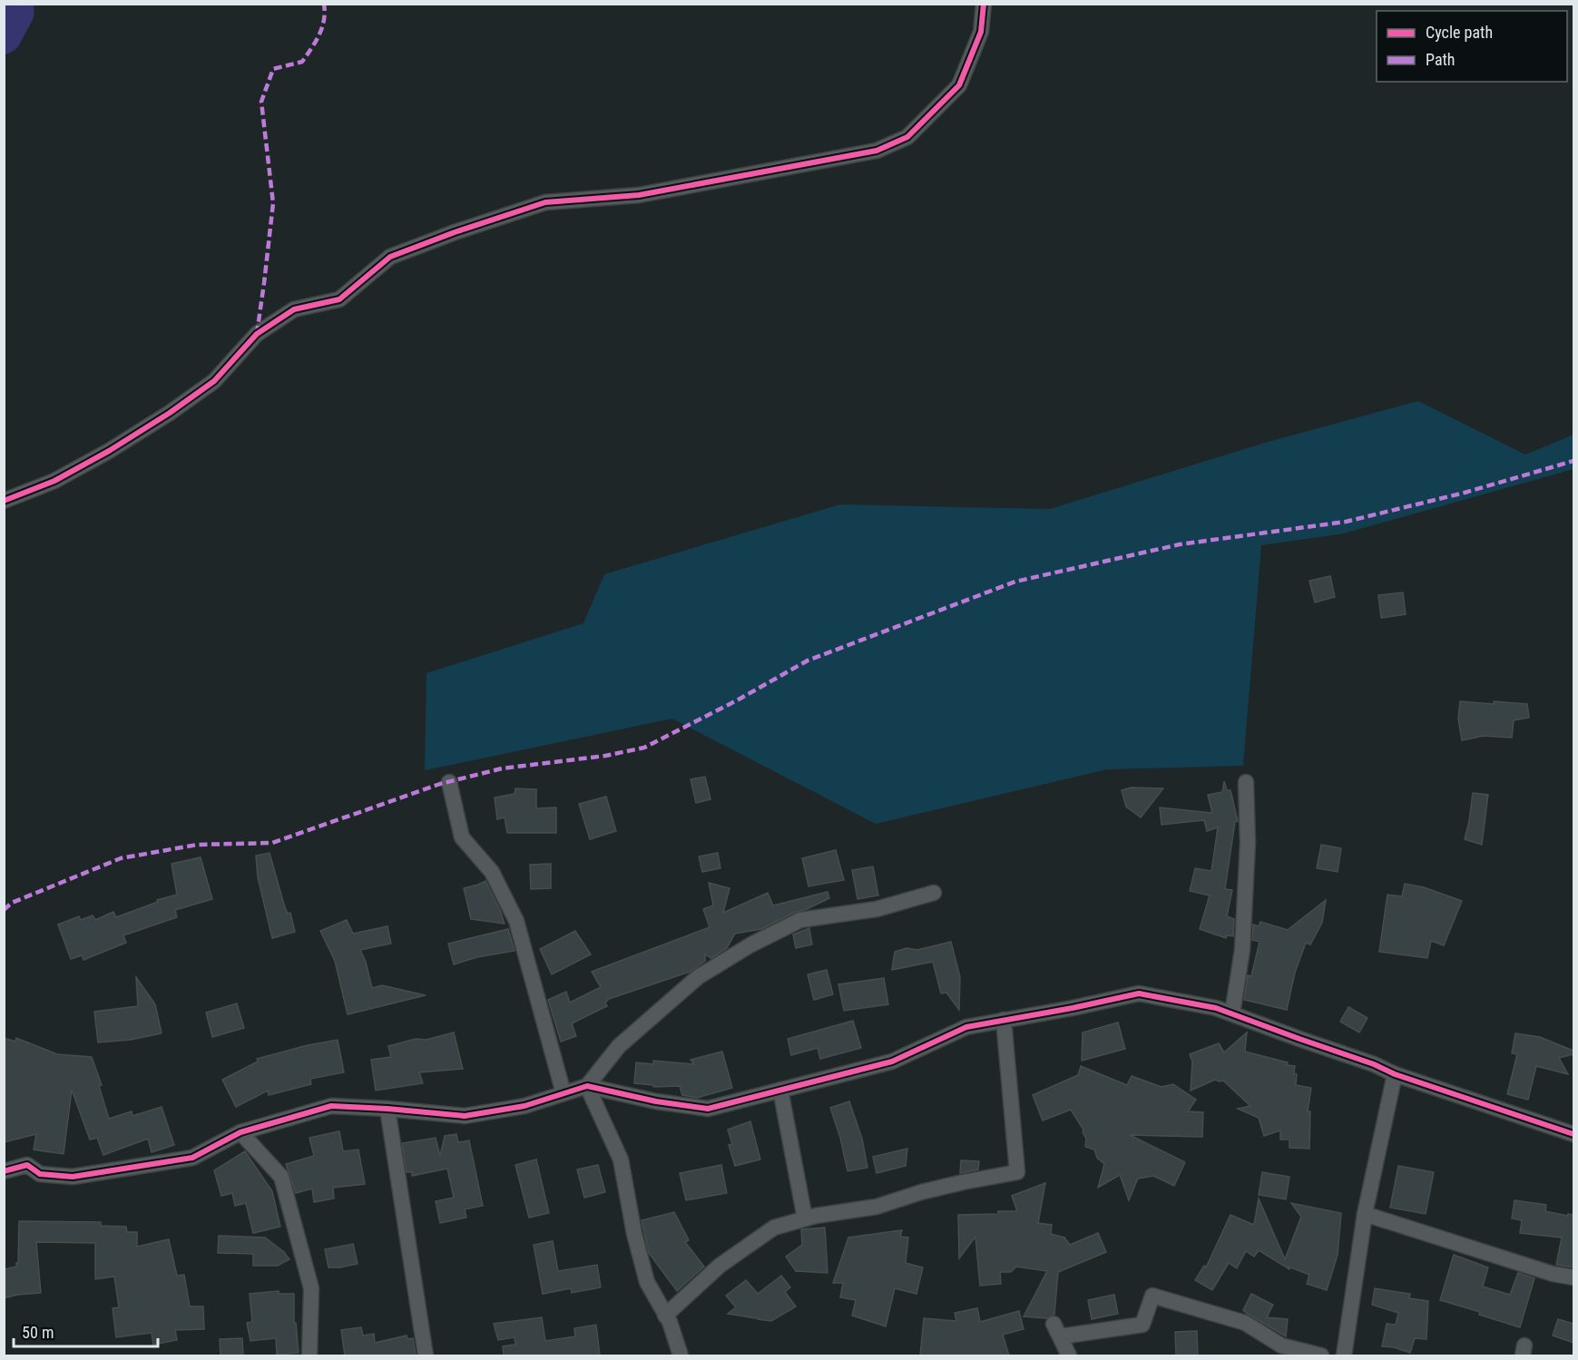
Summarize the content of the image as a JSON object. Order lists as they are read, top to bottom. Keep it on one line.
{"legend":["Cycle path","Path"],"scale_bar":"50 m"}
